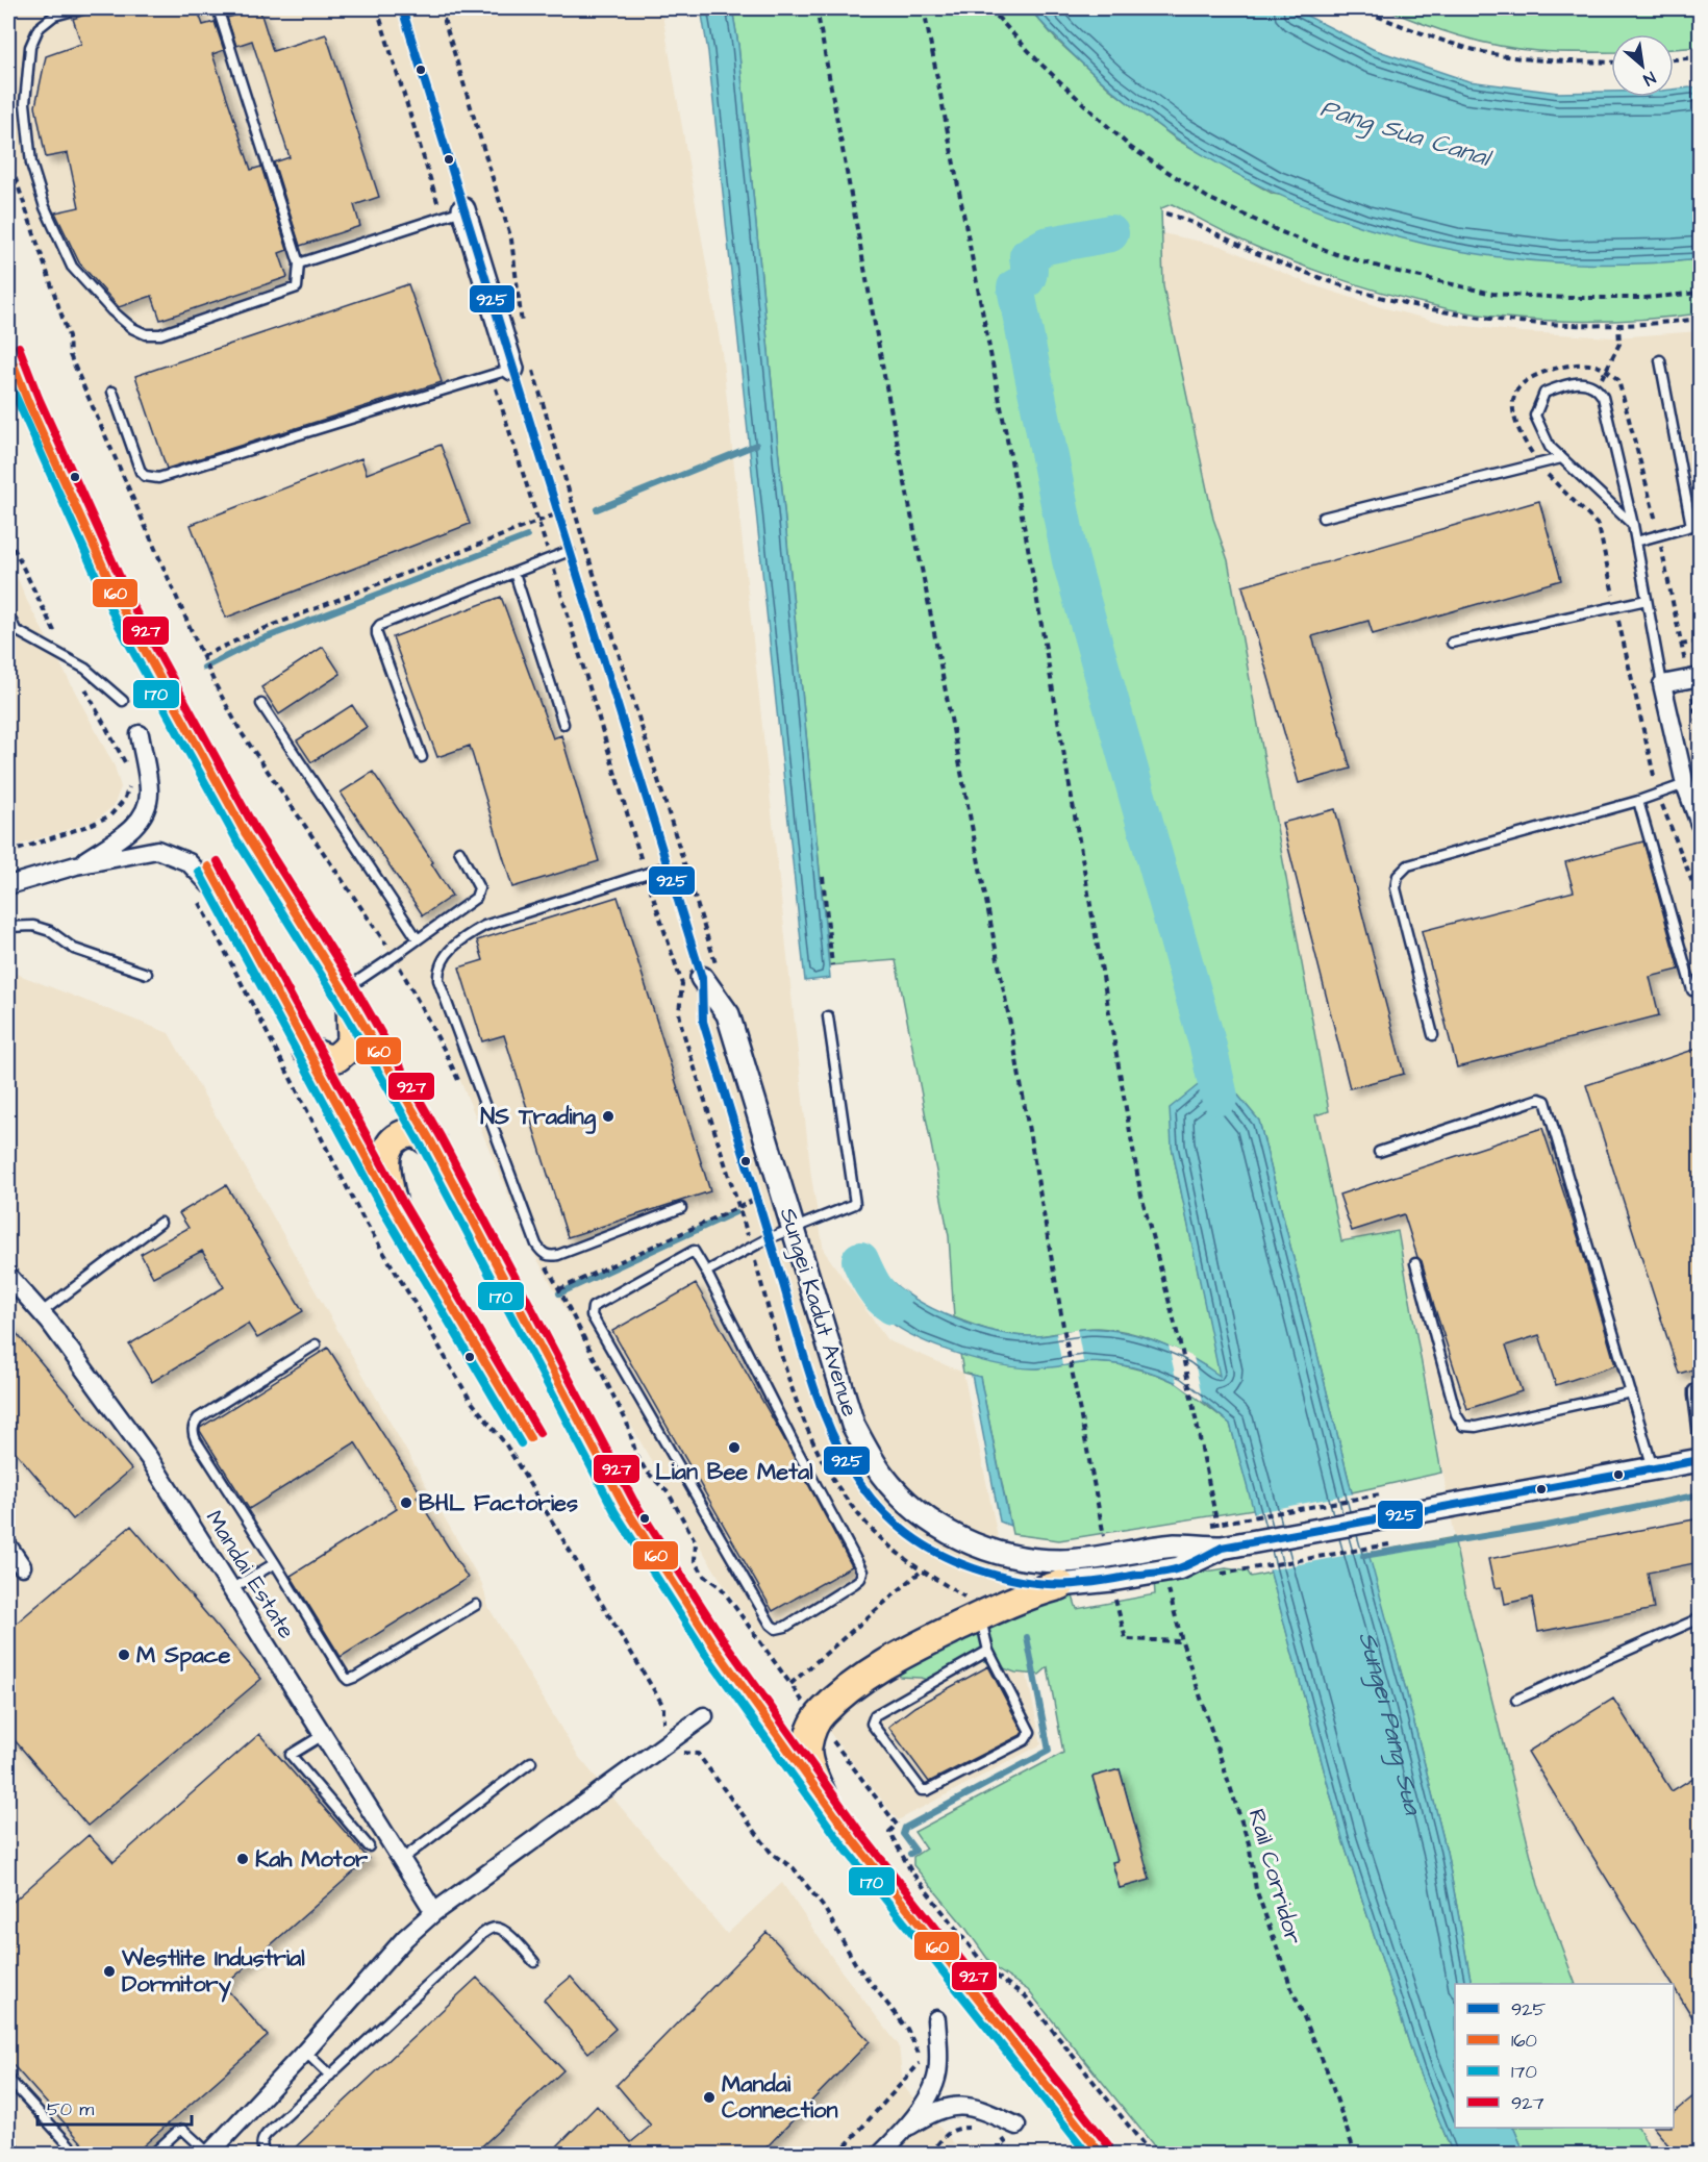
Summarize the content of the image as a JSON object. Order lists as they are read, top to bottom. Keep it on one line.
{"streets":{"street":["Sungei Kadut Avenue","Mandai Estate"],"path":["Rail Corridor"]},"water":["Pang Sua Canal","Sungei Pang Sua"],"places":["NS Trading","Lian Bee Metal","BHL Factories","M Space","Kah Motor","Westlite Industrial Dormitory","Mandai Connection"],"lines":["transit line 925","transit line 927","transit line 160","transit line 170"],"legend":["925","160","170","927"],"scale_bar":"50 m","north":"bottom right"}
